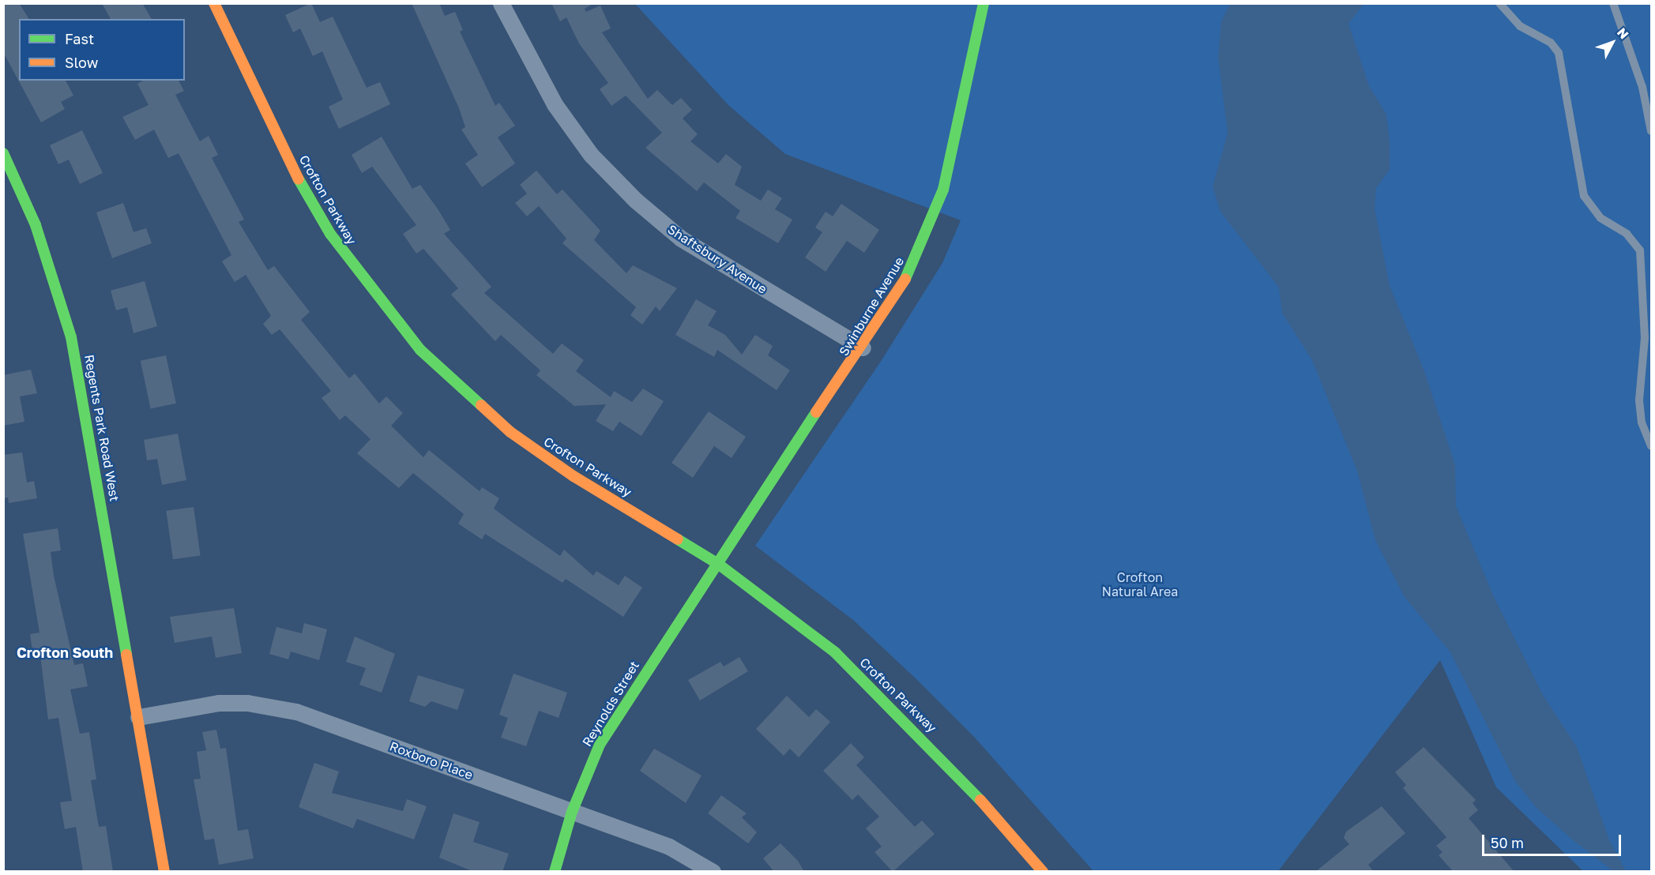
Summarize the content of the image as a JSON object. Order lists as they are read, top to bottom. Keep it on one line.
{"streets":{"street":["Crofton Parkway","Shaftsbury Avenue","Swinburne Avenue","Regents Park Road West","Reynolds Street","Roxboro Place"]},"crossings":[["Crofton Parkway","Swinburne Avenue"],["Crofton Parkway","Reynolds Street"],["Shaftsbury Avenue","Swinburne Avenue"],["Swinburne Avenue","Reynolds Street"],["Regents Park Road West","Roxboro Place"],["Reynolds Street","Roxboro Place"]],"districts":["Crofton South"],"parks":["Crofton Natural Area"],"legend":["Fast","Slow"],"scale_bar":"50 m","north":"top right"}
